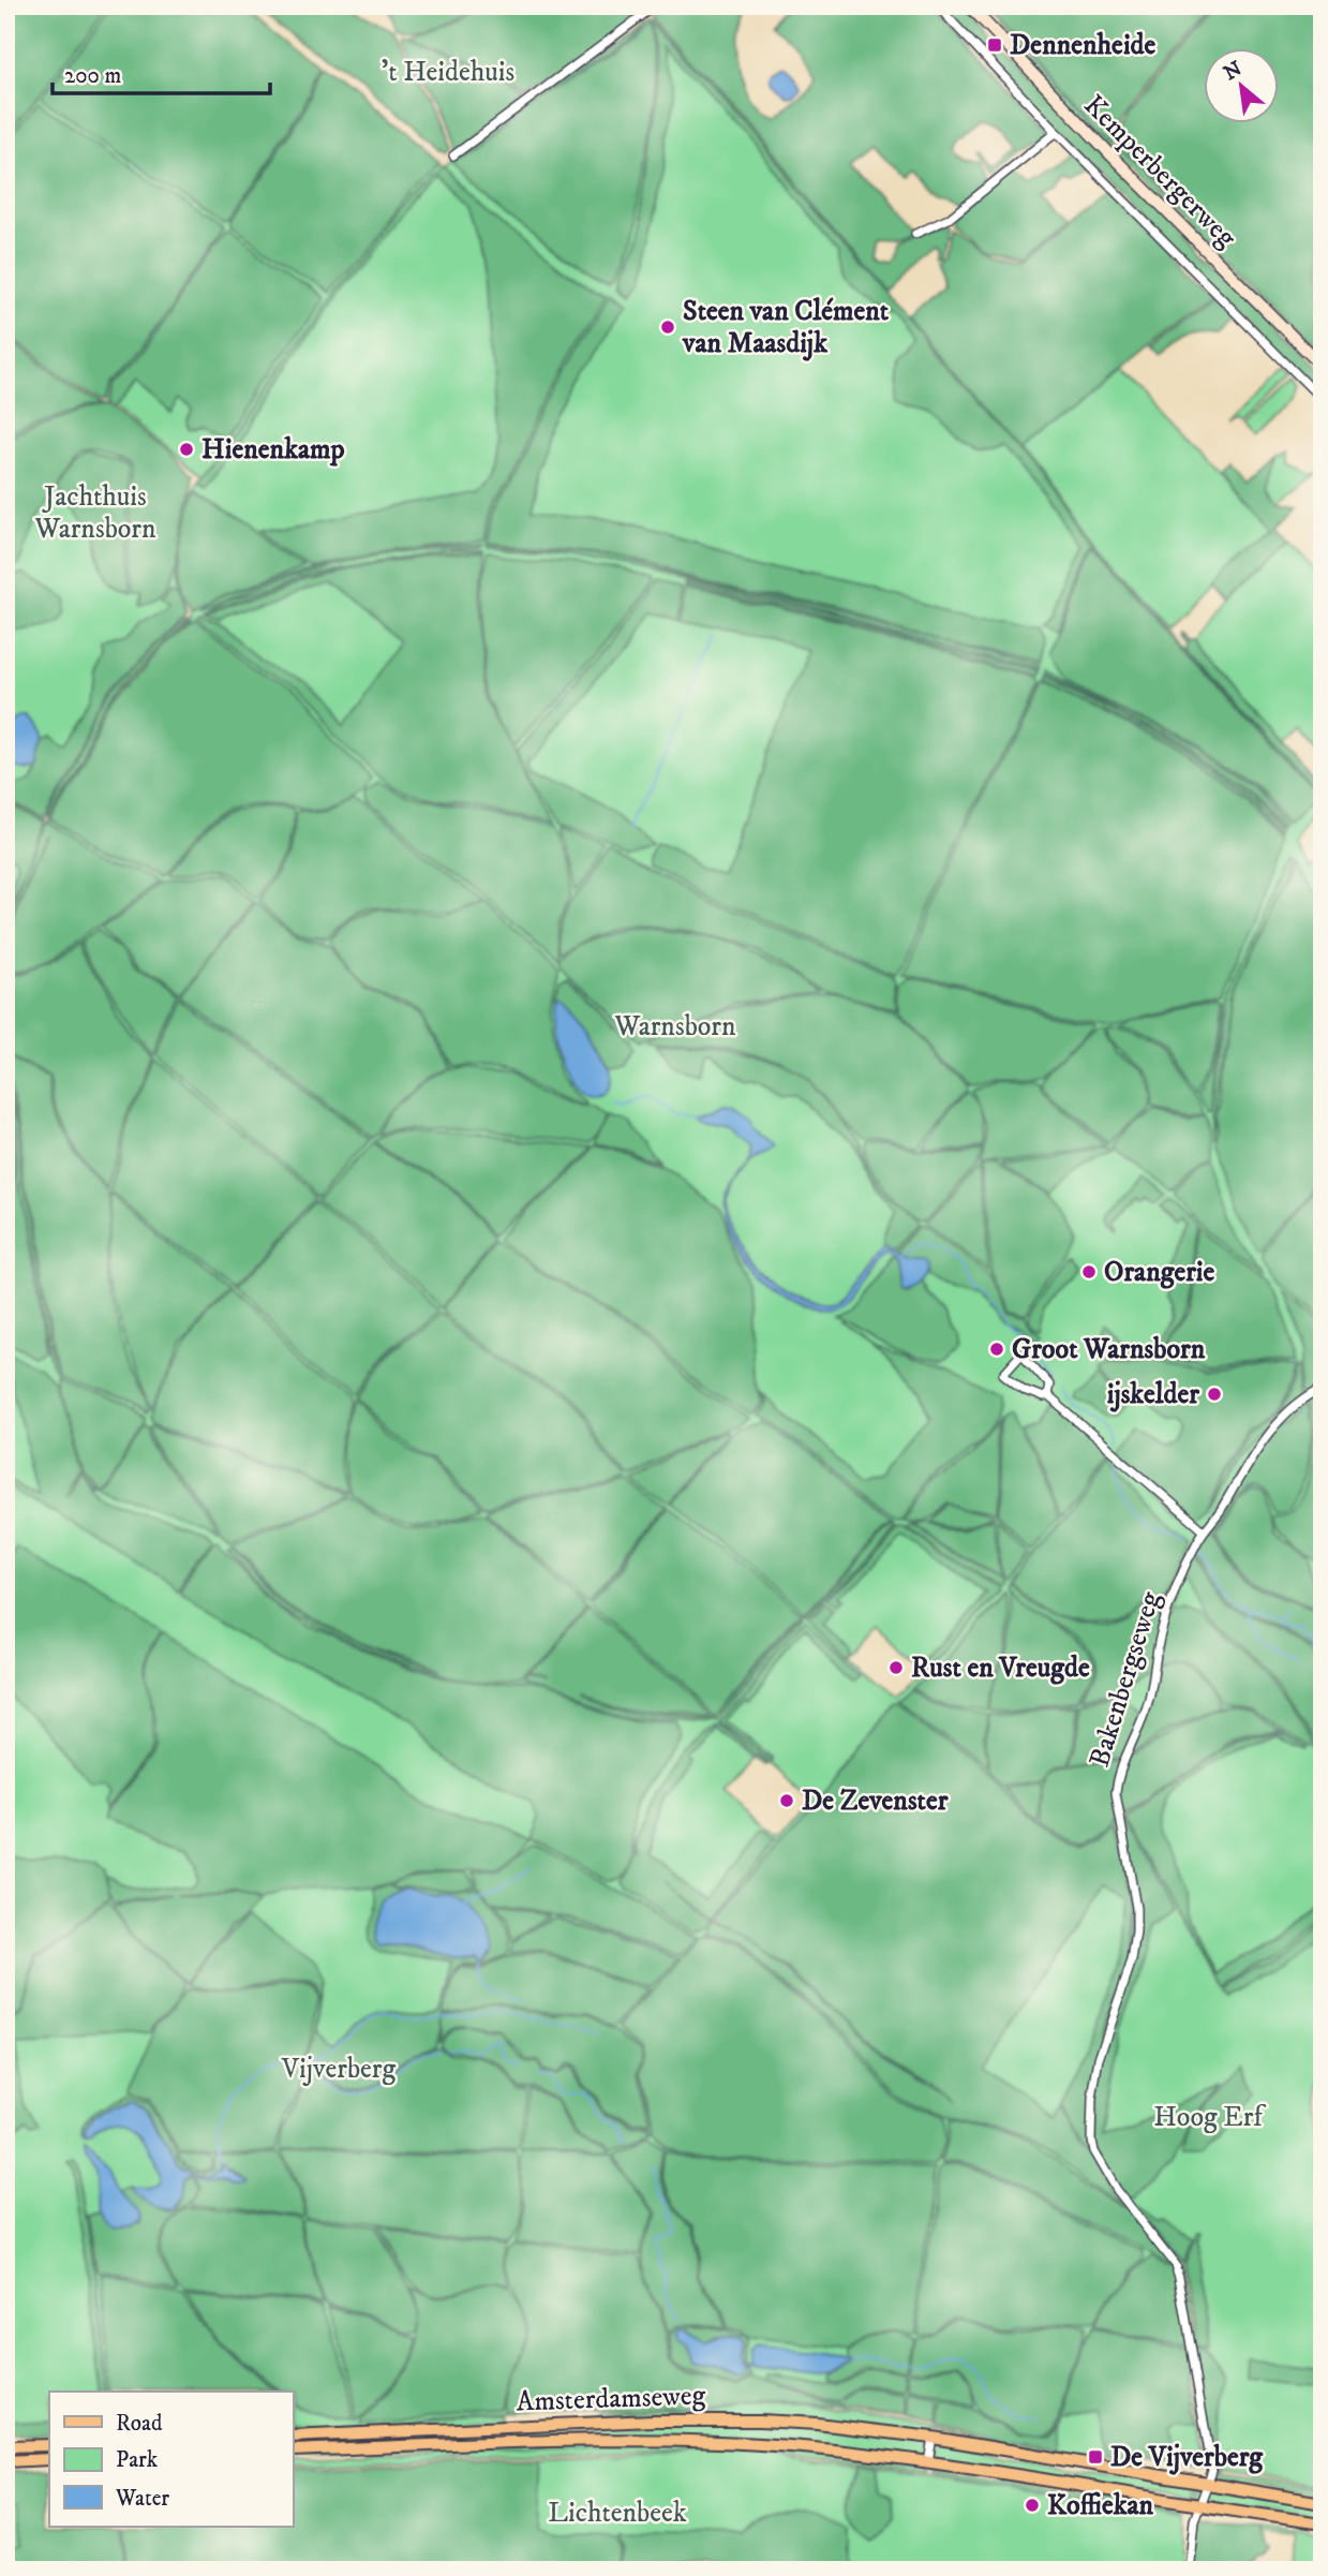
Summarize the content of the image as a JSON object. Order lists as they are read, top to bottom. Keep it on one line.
{"streets":{"main road":["Kemperbergerweg","Amsterdamseweg"],"street":["Bakenbergseweg"]},"crossings":[["Bakenbergseweg","Amsterdamseweg"]],"parks":["'t Heidehuis","Jachthuis Warnsborn","Warnsborn","Vijverberg","Hoog Erf","Lichtenbeek"],"places":{"transit":["Dennenheide","De Vijverberg"],"other":["Steen van Clément van Maasdijk","Hienenkamp","Orangerie","Groot Warnsborn","ijskelder","Rust en Vreugde","De Zevenster","Koffiekan"]},"legend":["Road","Park","Water"],"scale_bar":"200 m","north":"top left"}
